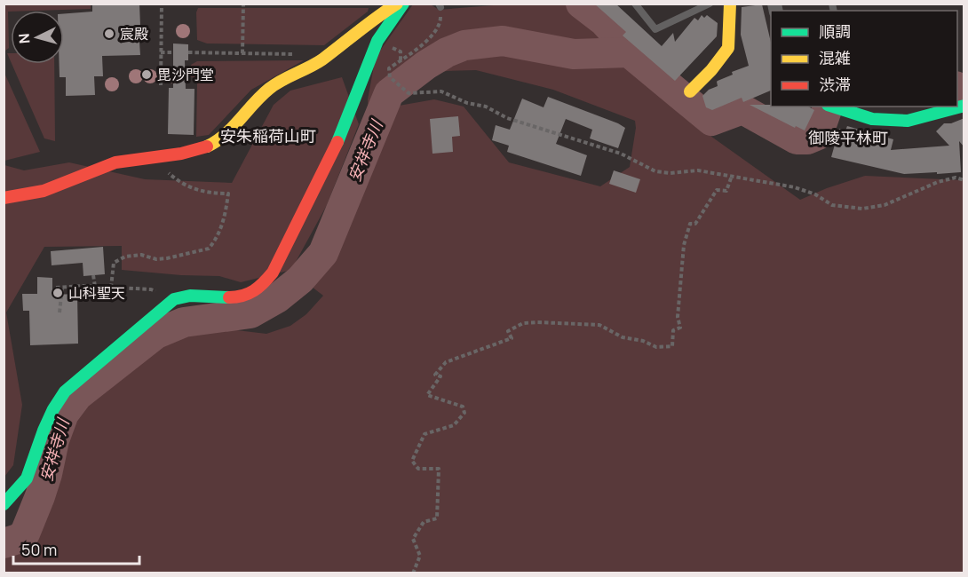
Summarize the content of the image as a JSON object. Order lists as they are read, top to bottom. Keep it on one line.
{"districts":["安朱稲荷山町","御陵平林町"],"water":["安祥寺川"],"places":["宸殿","毘沙門堂","山科聖天"],"legend":["順調","混雑","渋滞"],"scale_bar":"50 m","north":"left"}
